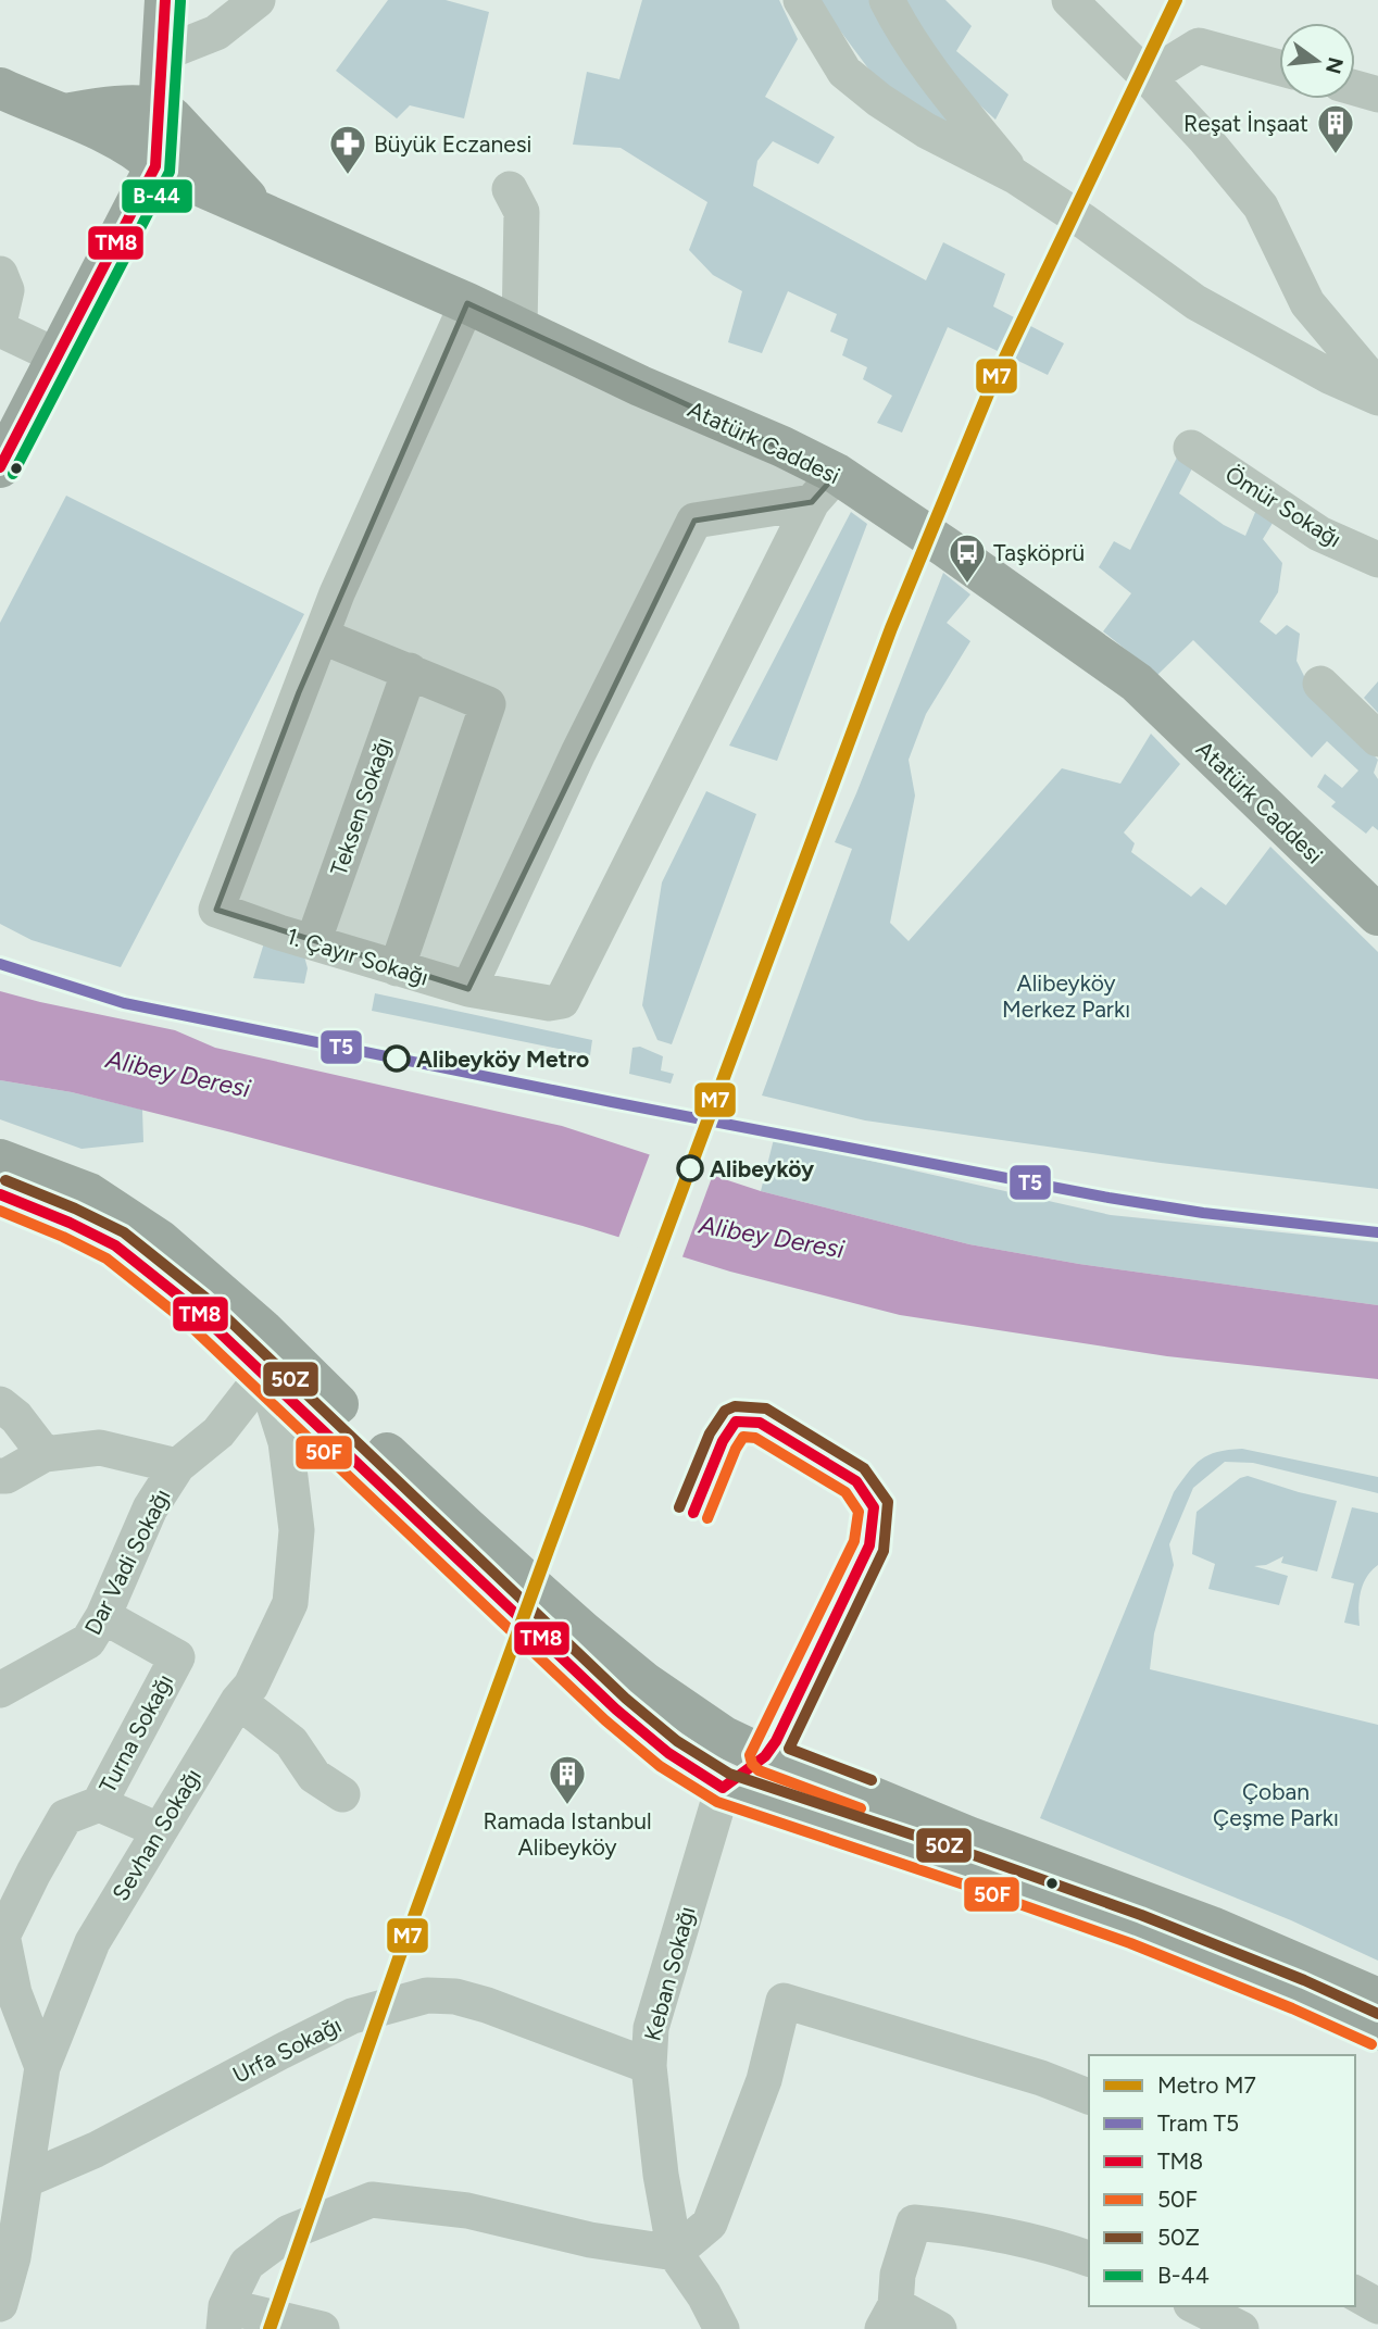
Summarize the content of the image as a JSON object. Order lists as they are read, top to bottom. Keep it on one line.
{"streets":{"main road":["Atatürk Caddesi"],"street":["Ömür Sokağı","Teksen Sokağı","1. Çayır Sokağı","Dar Vadi Sokağı","Turna Sokağı","Sevhan Sokağı","Keban Sokağı","Urfa Sokağı"]},"crossings":[["Atatürk Caddesi","1. Çayır Sokağı"],["Teksen Sokağı","1. Çayır Sokağı"],["Dar Vadi Sokağı","Turna Sokağı"],["Dar Vadi Sokağı","Sevhan Sokağı"],["Sevhan Sokağı","Urfa Sokağı"],["Keban Sokağı","Urfa Sokağı"]],"water":["Alibey Deresi"],"parks":["Alibeyköy Merkez Parkı","Çoban Çeşme Parkı"],"places":{"building":["Reşat İnşaat","Ramada Istanbul Alibeyköy"],"pharmacy":["Büyük Eczanesi"],"bus stop":["Taşköprü"],"other":["Alibeyköy Metro","Alibeyköy"]},"lines":["metro line M7","transit line TM8","transit line B-44","tram line T5","transit line 50Z","transit line 50F"],"legend":["Metro M7","Tram T5","TM8","50F","50Z","B-44"],"north":"right"}
